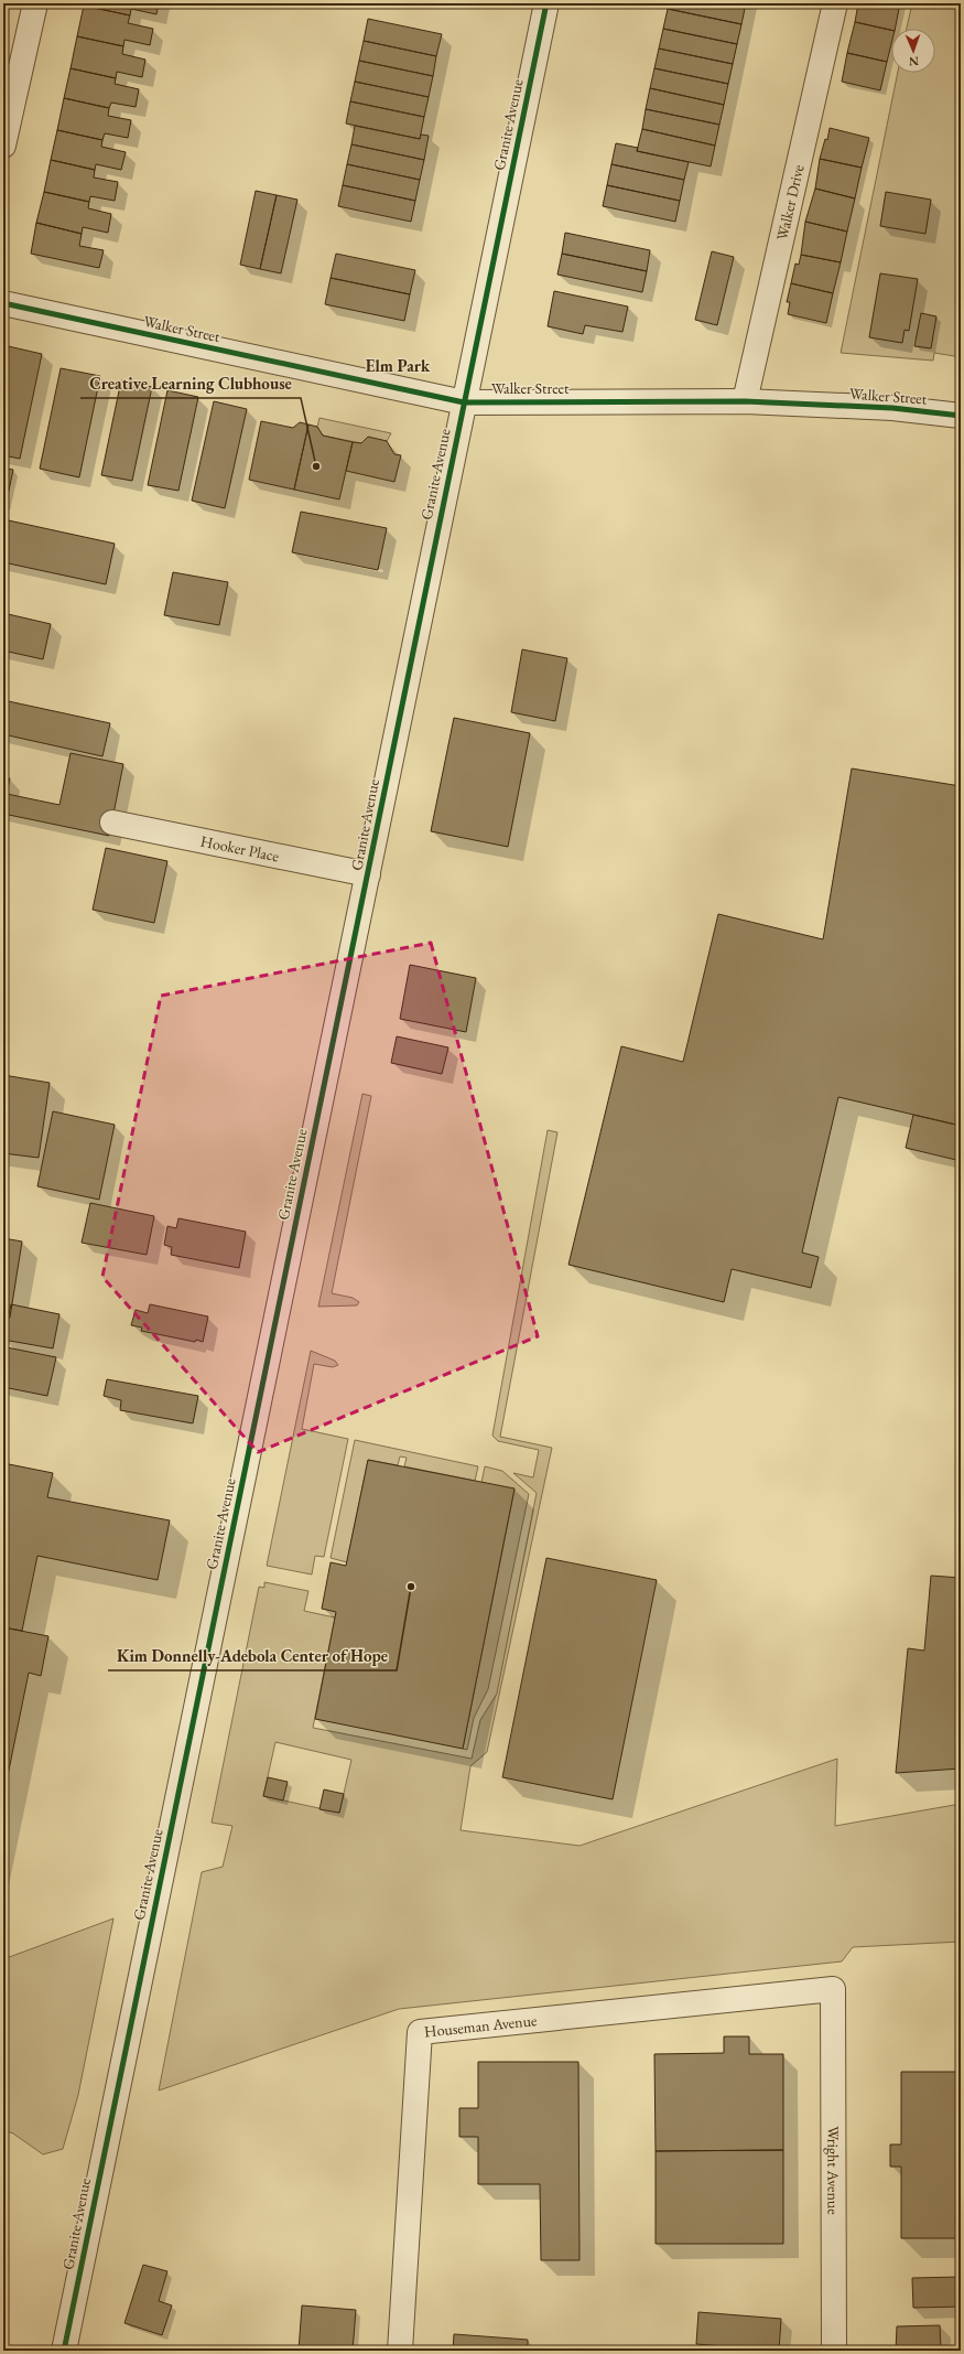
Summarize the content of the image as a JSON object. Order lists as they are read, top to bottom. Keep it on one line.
{"streets":{"street":["Granite Avenue","Walker Drive","Walker Street","Hooker Place","Houseman Avenue","Wright Avenue"]},"crossings":[["Granite Avenue","Walker Street"],["Granite Avenue","Hooker Place"],["Walker Drive","Walker Street"],["Houseman Avenue","Wright Avenue"]],"districts":["Elm Park"],"places":["Creative Learning Clubhouse","Kim Donnelly-Adebola Center of Hope"],"north":"bottom"}
